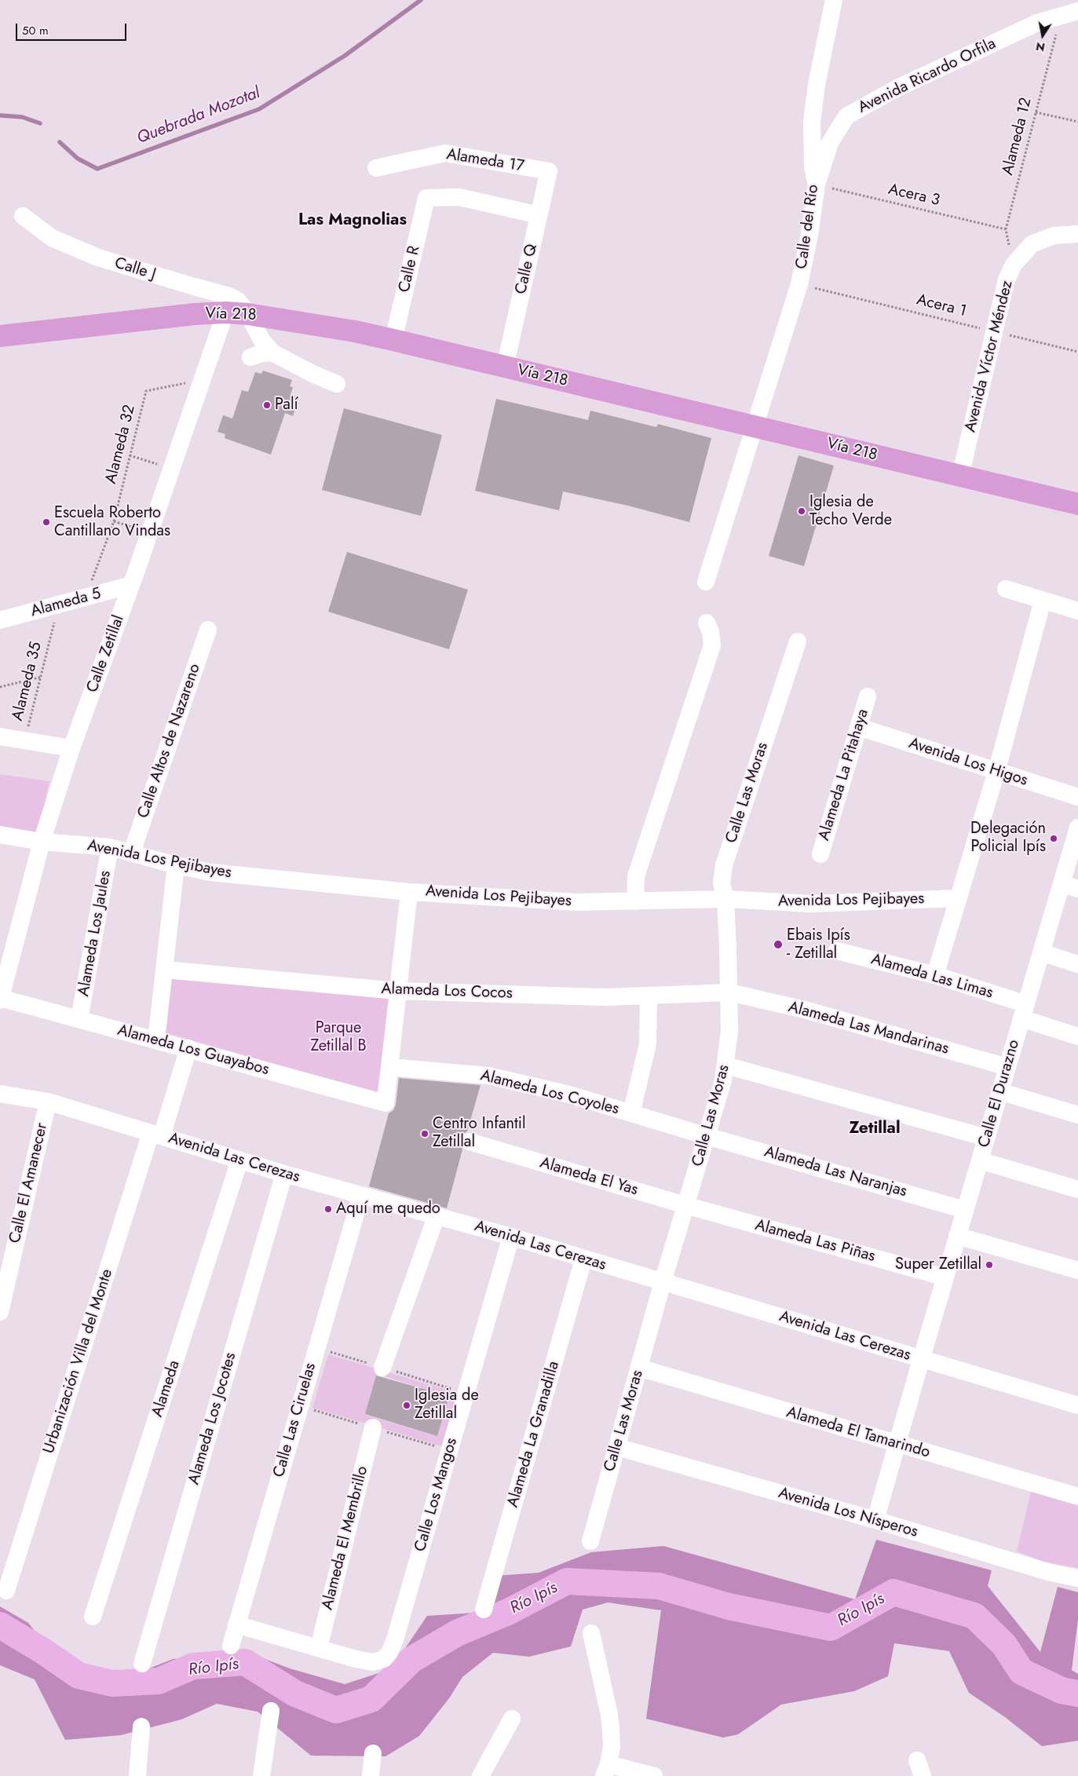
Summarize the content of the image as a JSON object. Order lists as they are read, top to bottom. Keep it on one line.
{"streets":{"main road":["Vía 218"],"street":["Avenida Ricardo Orfila","Alameda 17","Calle del Río","Calle J","Calle R","Calle Q","Avenida Víctor Méndez","Alameda 5","Calle Zetillal","Calle Altos de Nazareno","Avenida Los Higos","Alameda La Pitahaya","Calle Las Moras","Avenida Los Pejibayes","Alameda Los Jaules","Alameda Las Limas","Alameda Los Cocos","Alameda Las Mandarinas","Alameda Los Guayabos","Alameda Los Coyoles","Calle El Durazno","Avenida Las Cerezas","Alameda Las Naranjas","Alameda El Yas","Calle El Amanecer","Alameda Las Piñas","Urbanización Villa del Monte","Alameda","Alameda Los Jocotes","Calle Las Ciruelas","Alameda El Tamarindo","Alameda La Granadilla","Calle Los Mangos","Avenida Los Nísperos","Alameda El Membrillo"],"path":["Alameda 12","Acera 3","Acera 1","Alameda 32","Alameda 35"]},"crossings":[["Avenida Ricardo Orfila","Alameda 12"],["Avenida Ricardo Orfila","Acera 3"],["Avenida Ricardo Orfila","Calle del Río"],["Alameda 12","Acera 3"],["Alameda 12","Avenida Víctor Méndez"],["Alameda 17","Calle Q"],["Acera 3","Calle del Río"],["Calle del Río","Acera 1"],["Calle del Río","Vía 218"],["Calle J","Vía 218"],["Calle R","Calle Q"],["Calle R","Vía 218"],["Calle Q","Vía 218"],["Acera 1","Avenida Víctor Méndez"],["Vía 218","Avenida Víctor Méndez"],["Vía 218","Calle Zetillal"],["Alameda 32","Alameda 5"],["Alameda 32","Calle Zetillal"],["Alameda 5","Calle Zetillal"],["Alameda 5","Alameda 35"],["Calle Zetillal","Avenida Los Pejibayes"],["Calle Zetillal","Alameda Los Guayabos"],["Calle Altos de Nazareno","Avenida Los Pejibayes"],["Avenida Los Higos","Alameda La Pitahaya"],["Calle Las Moras","Avenida Los Pejibayes"],["Calle Las Moras","Alameda Los Cocos"],["Calle Las Moras","Alameda Las Mandarinas"],["Calle Las Moras","Alameda Los Coyoles"],["Calle Las Moras","Avenida Las Cerezas"],["Calle Las Moras","Alameda Las Naranjas"],["Calle Las Moras","Alameda El Yas"],["Calle Las Moras","Alameda Las Piñas"],["Calle Las Moras","Alameda El Tamarindo"],["Calle Las Moras","Avenida Los Nísperos"],["Avenida Los Pejibayes","Alameda Los Jaules"],["Alameda Los Jaules","Alameda Los Guayabos"],["Alameda Las Limas","Calle El Durazno"],["Alameda Los Cocos","Alameda Las Mandarinas"],["Alameda Las Mandarinas","Calle El Durazno"],["Alameda Los Guayabos","Alameda Los Coyoles"],["Alameda Los Guayabos","Urbanización Villa del Monte"],["Alameda Los Coyoles","Alameda Las Naranjas"],["Calle El Durazno","Avenida Las Cerezas"],["Calle El Durazno","Alameda Las Naranjas"],["Calle El Durazno","Alameda Las Piñas"],["Calle El Durazno","Alameda El Tamarindo"],["Calle El Durazno","Avenida Los Nísperos"],["Avenida Las Cerezas","Calle El Amanecer"],["Avenida Las Cerezas","Urbanización Villa del Monte"],["Avenida Las Cerezas","Alameda"],["Avenida Las Cerezas","Alameda Los Jocotes"],["Avenida Las Cerezas","Calle Las Ciruelas"],["Avenida Las Cerezas","Alameda La Granadilla"],["Avenida Las Cerezas","Calle Los Mangos"],["Alameda El Yas","Alameda Las Piñas"],["Calle Las Ciruelas","Calle Los Mangos"],["Calle Los Mangos","Alameda El Membrillo"]],"districts":["Las Magnolias","Zetillal"],"water":["Quebrada Mozotal","Río Ipís"],"parks":["Parque Zetillal B"],"places":["Palí","Iglesia de Techo Verde","Escuela Roberto Cantillano Vindas","Delegación Policial Ipís","Ebais Ipís - Zetillal","Centro Infantil Zetillal","Aquí me quedo","Super Zetillal","Iglesia de Zetillal"],"scale_bar":"50 m","north":"bottom"}
